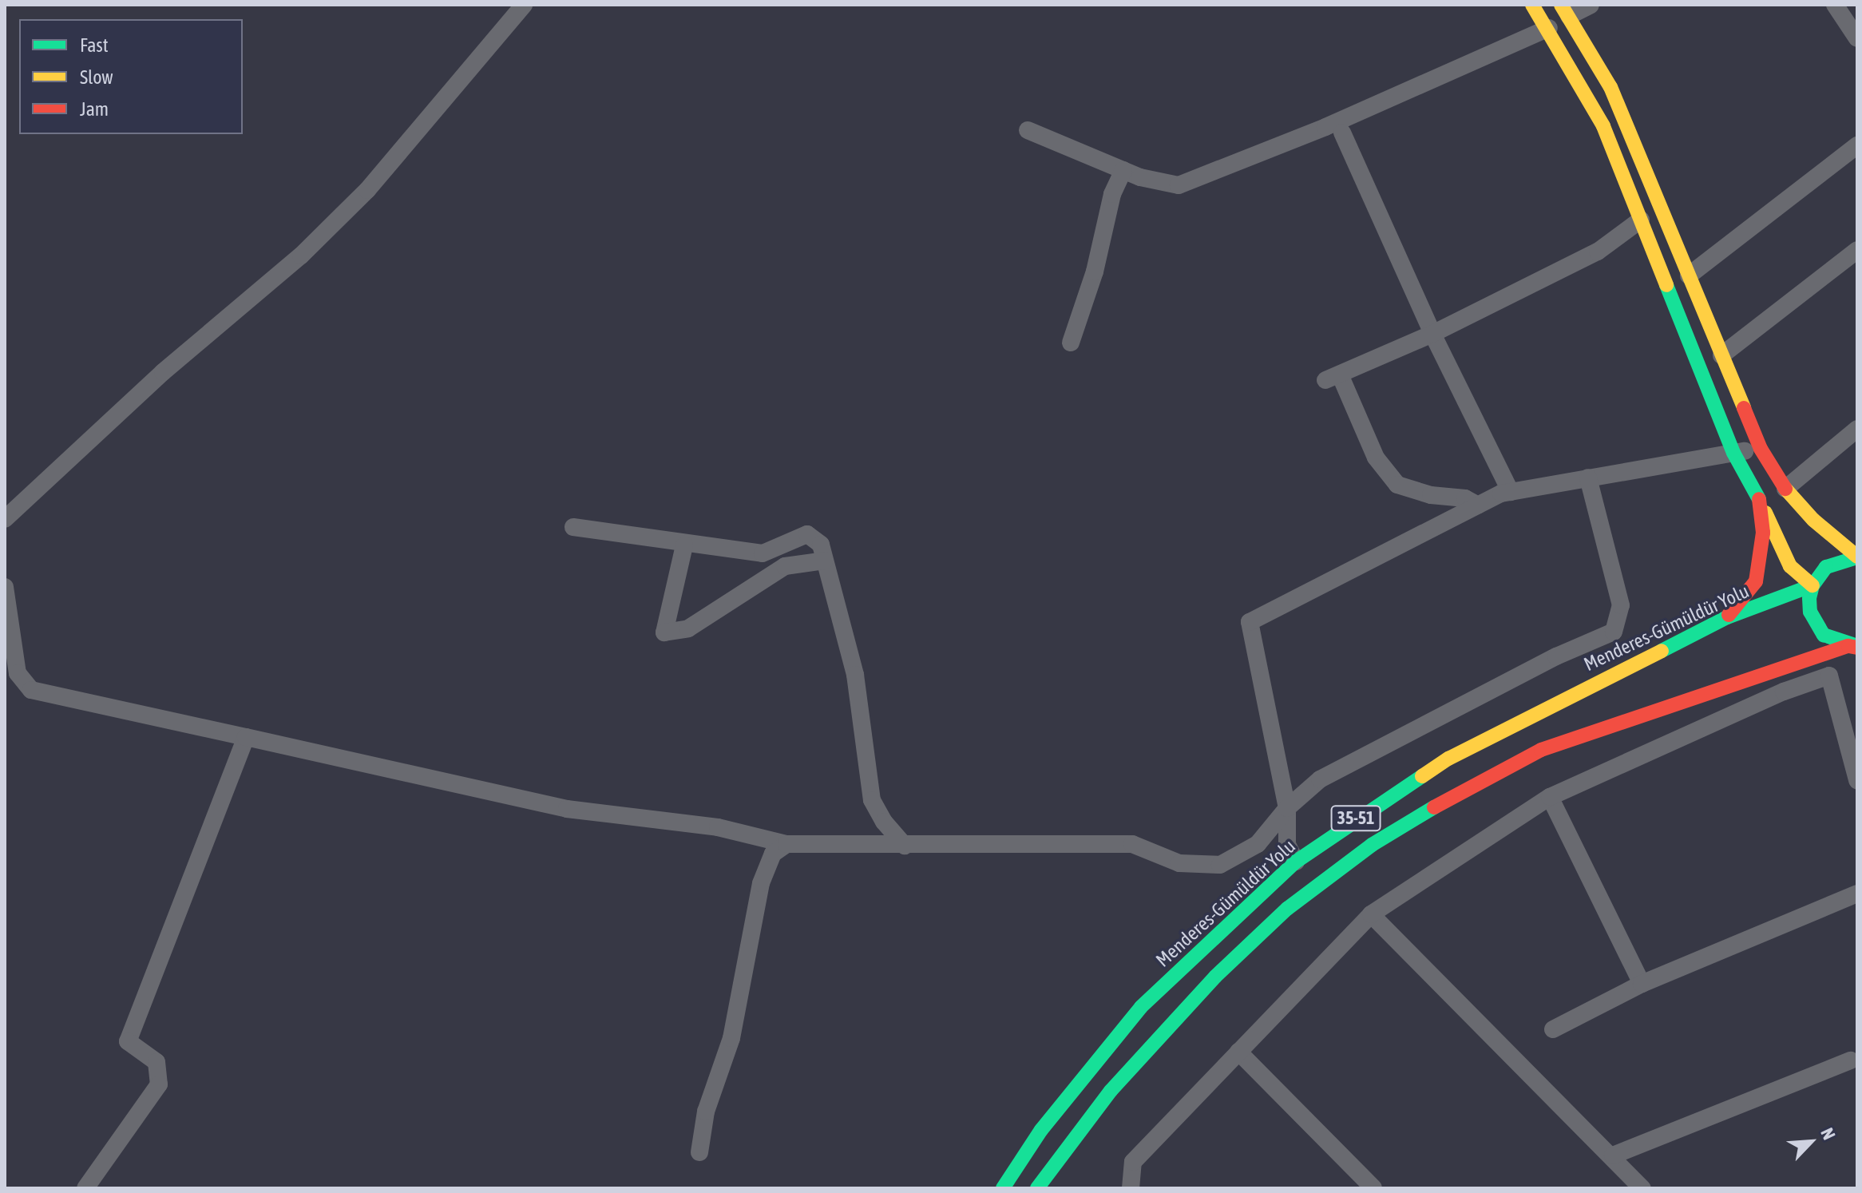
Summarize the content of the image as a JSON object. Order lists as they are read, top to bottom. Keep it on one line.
{"streets":{"main road":["Menderes-Gümüldür Yolu","35-51"]},"legend":["Fast","Slow","Jam"],"north":"top right"}
